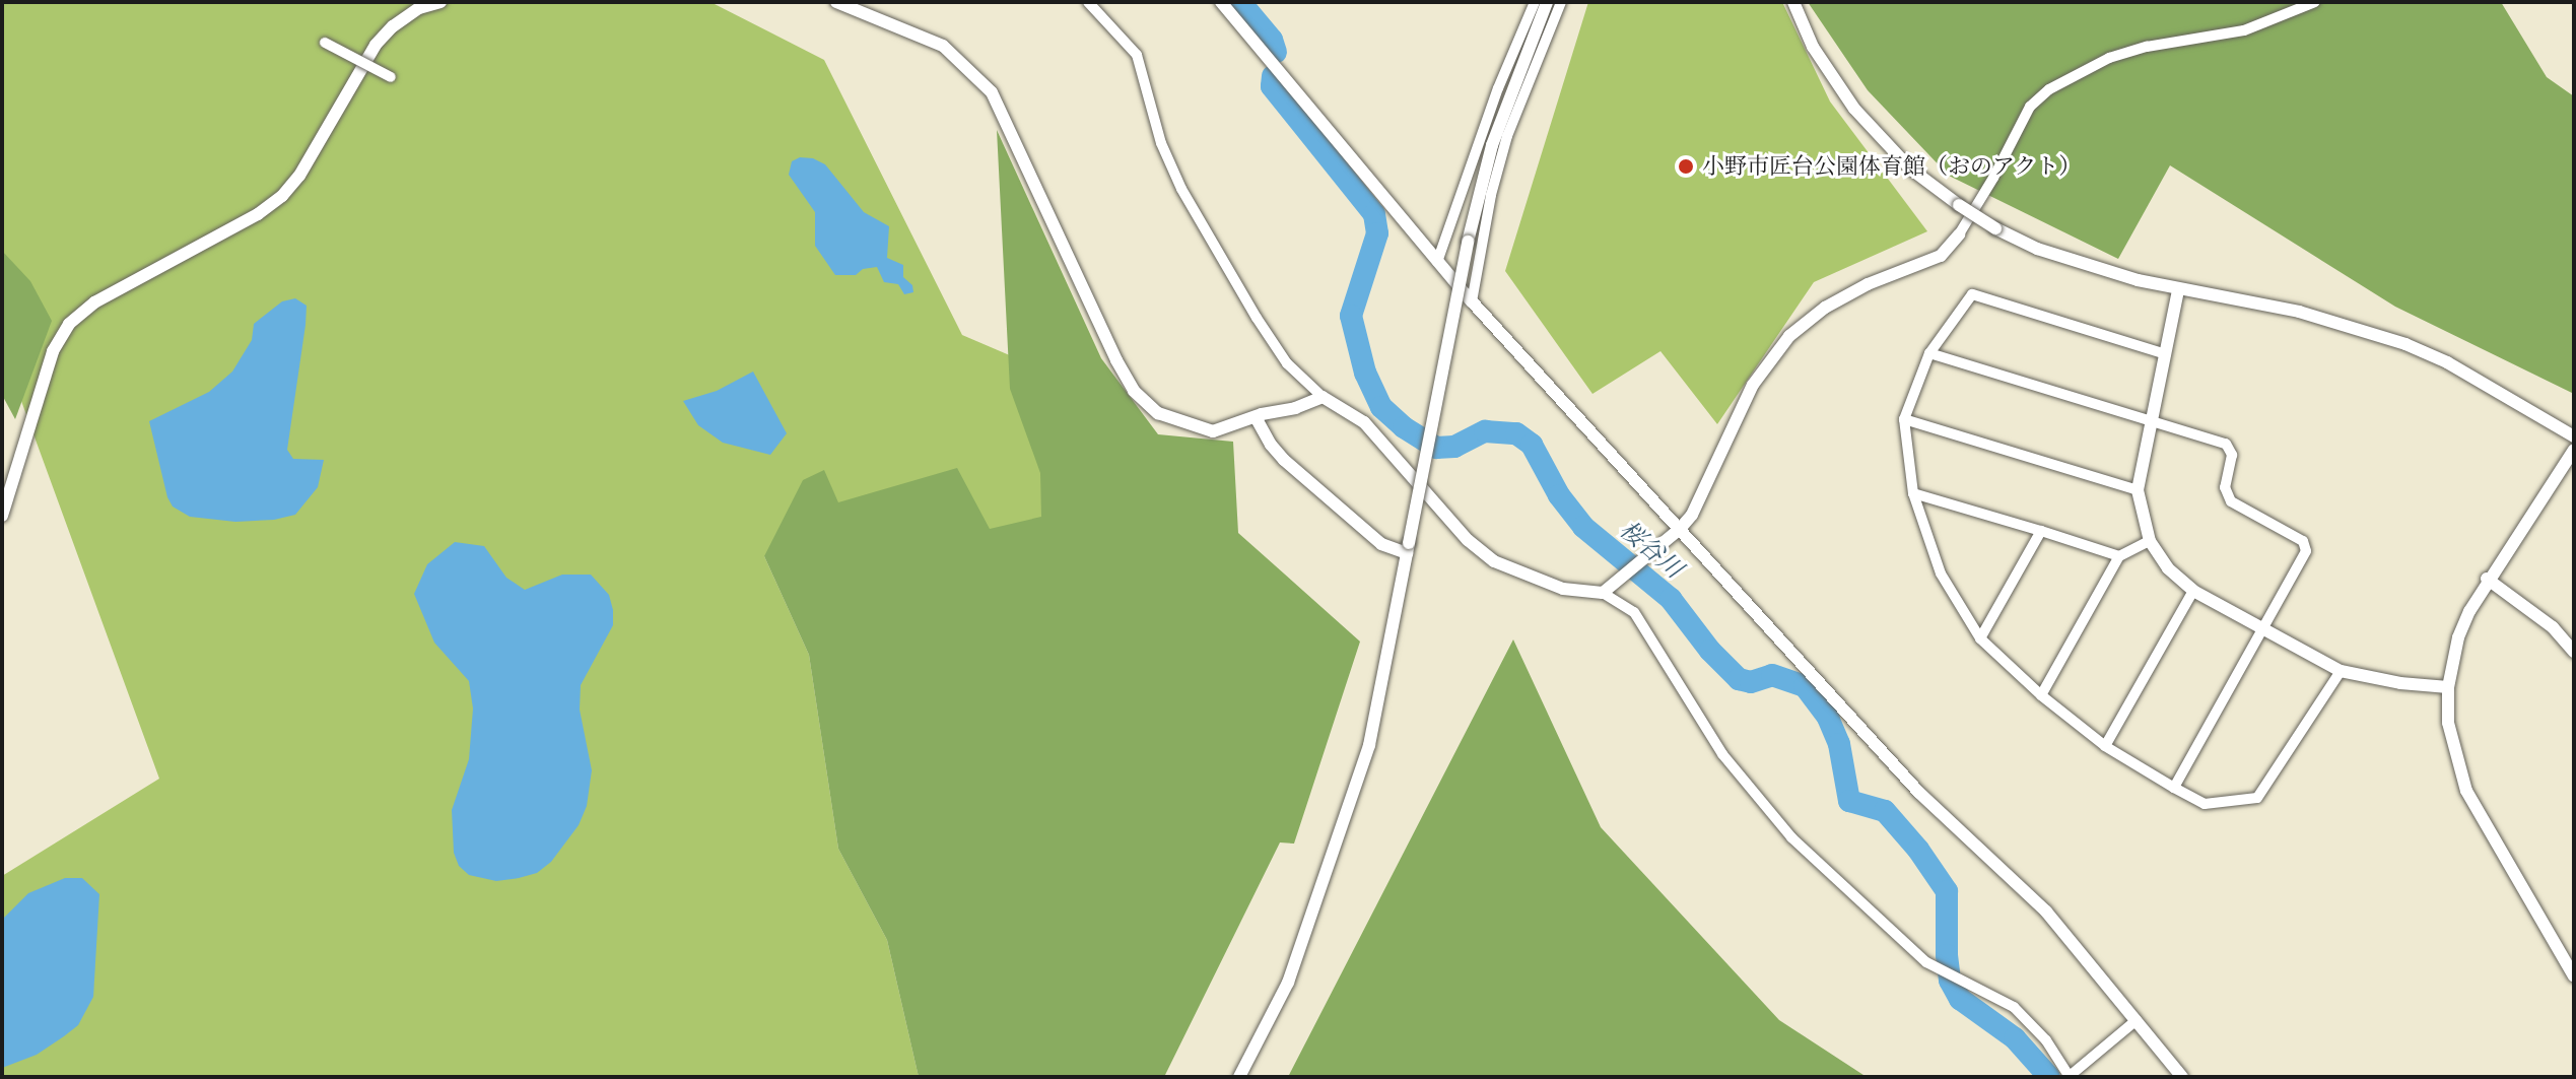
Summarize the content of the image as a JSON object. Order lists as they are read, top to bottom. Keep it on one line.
{"water":["桜谷川"],"places":["小野市匠台公園体育館（おのアクト）"]}
